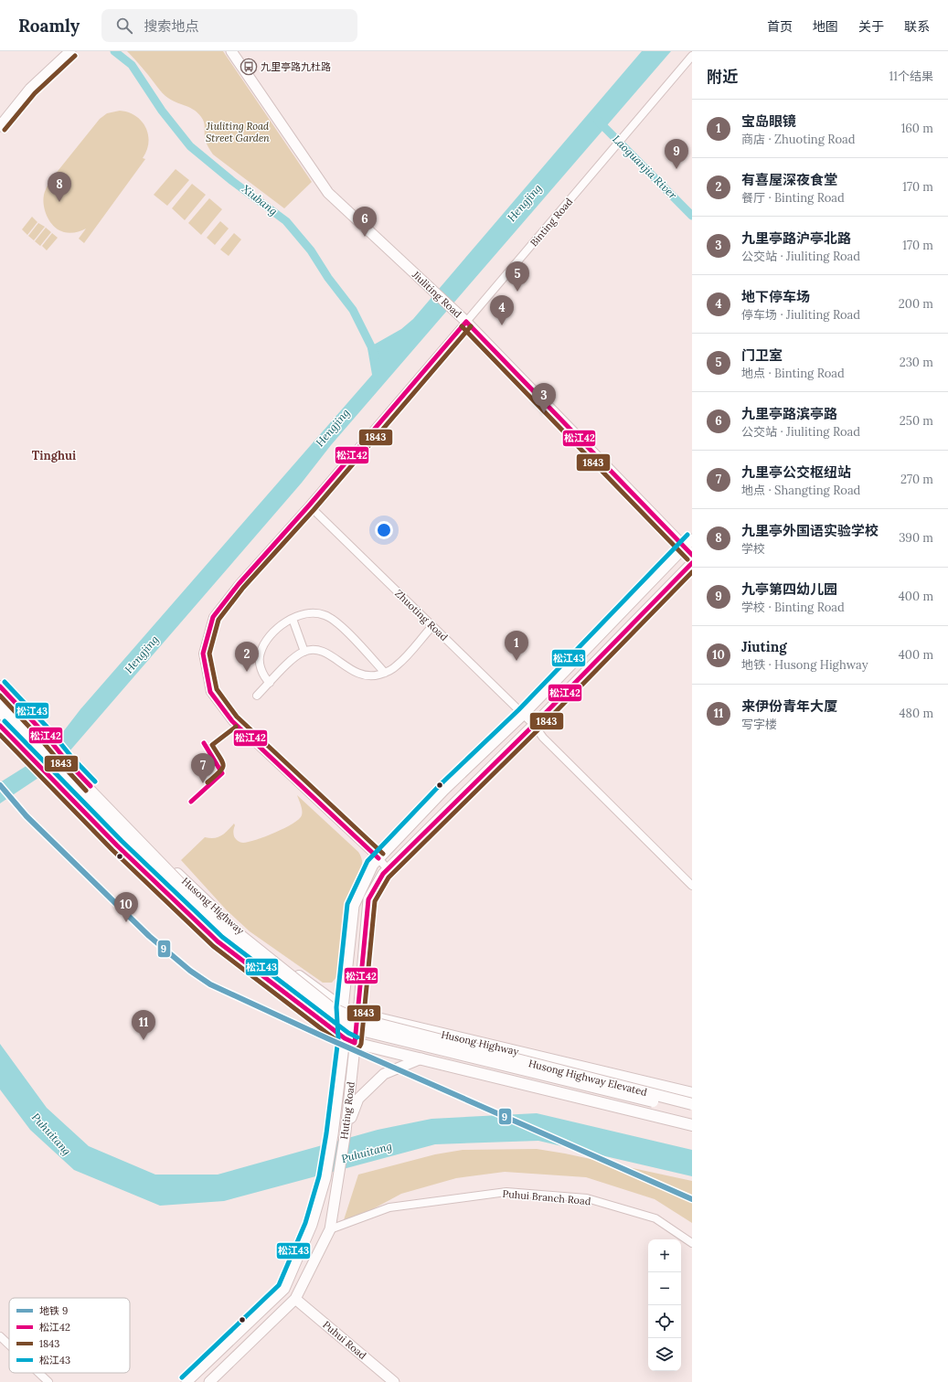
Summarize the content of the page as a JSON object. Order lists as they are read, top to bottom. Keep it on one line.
{"streets":{"main road":["Husong Highway","Husong Highway Elevated"],"street":["Binting Road","Jiuliting Road","Zhuoting Road","Huting Road","Puhui Branch Road","Puhui Road"]},"crossings":[["Binting Road","Jiuliting Road"],["Binting Road","Zhuoting Road"],["Binting Road","Huting Road"],["Jiuliting Road","Huting Road"],["Zhuoting Road","Huting Road"],["Husong Highway","Huting Road"],["Huting Road","Puhui Branch Road"],["Huting Road","Puhui Road"]],"districts":["Tinghui"],"water":["Laoguanjia River","Xiubang","Hengjing","Puhuitang"],"parks":["Jiuliting Road Street Garden"],"places":{"bus stop":["九里亭路九杜路"]},"lines":["transit line 1843","transit line 松江42","transit line 松江43","metro line 9"],"legend":["地铁 9","松江42","1843","松江43"],"page":{"header":"Roamly","search":"搜索地点","nav":["首页","地图","关于","联系"],"heading":["附近","11个结果"],"list":[{"mark":"1","name":"宝岛眼镜","note":"商店 · Zhuoting Road","value":"160 m"},{"mark":"2","name":"有喜屋深夜食堂","note":"餐厅 · Binting Road","value":"170 m"},{"mark":"3","name":"九里亭路沪亭北路","note":"公交站 · Jiuliting Road","value":"170 m"},{"mark":"4","name":"地下停车场","note":"停车场 · Jiuliting Road","value":"200 m"},{"mark":"5","name":"门卫室","note":"地点 · Binting Road","value":"230 m"},{"mark":"6","name":"九里亭路滨亭路","note":"公交站 · Jiuliting Road","value":"250 m"},{"mark":"7","name":"九里亭公交枢纽站","note":"地点 · Shangting Road","value":"270 m"},{"mark":"8","name":"九里亭外国语实验学校","note":"学校","value":"390 m"},{"mark":"9","name":"九亭第四幼儿园","note":"学校 · Binting Road","value":"400 m"},{"mark":"10","name":"Jiuting","note":"地铁 · Husong Highway","value":"400 m"},{"mark":"11","name":"来伊份青年大厦","note":"写字楼","value":"480 m"}],"pins":["9","8","6","5","4","3","1","2","7","10","11"],"map_buttons":["+","−"]}}
